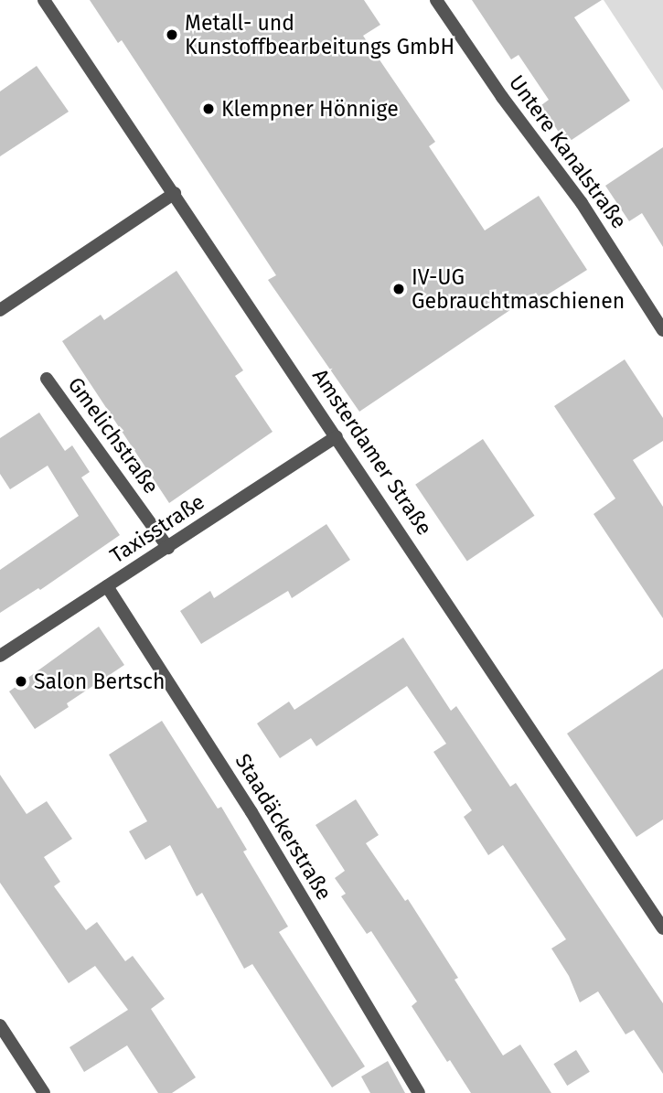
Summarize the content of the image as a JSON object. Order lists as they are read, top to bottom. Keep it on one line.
{"streets":{"street":["Untere Kanalstraße","Gmelichstraße","Amsterdamer Straße","Taxisstraße","Staadäckerstraße"]},"crossings":[["Gmelichstraße","Taxisstraße"],["Amsterdamer Straße","Taxisstraße"],["Taxisstraße","Staadäckerstraße"]],"places":["Metall- und Kunstoffbearbeitungs GmbH","Klempner Hönnige","IV-UG Gebrauchtmaschienen","Salon Bertsch"]}
